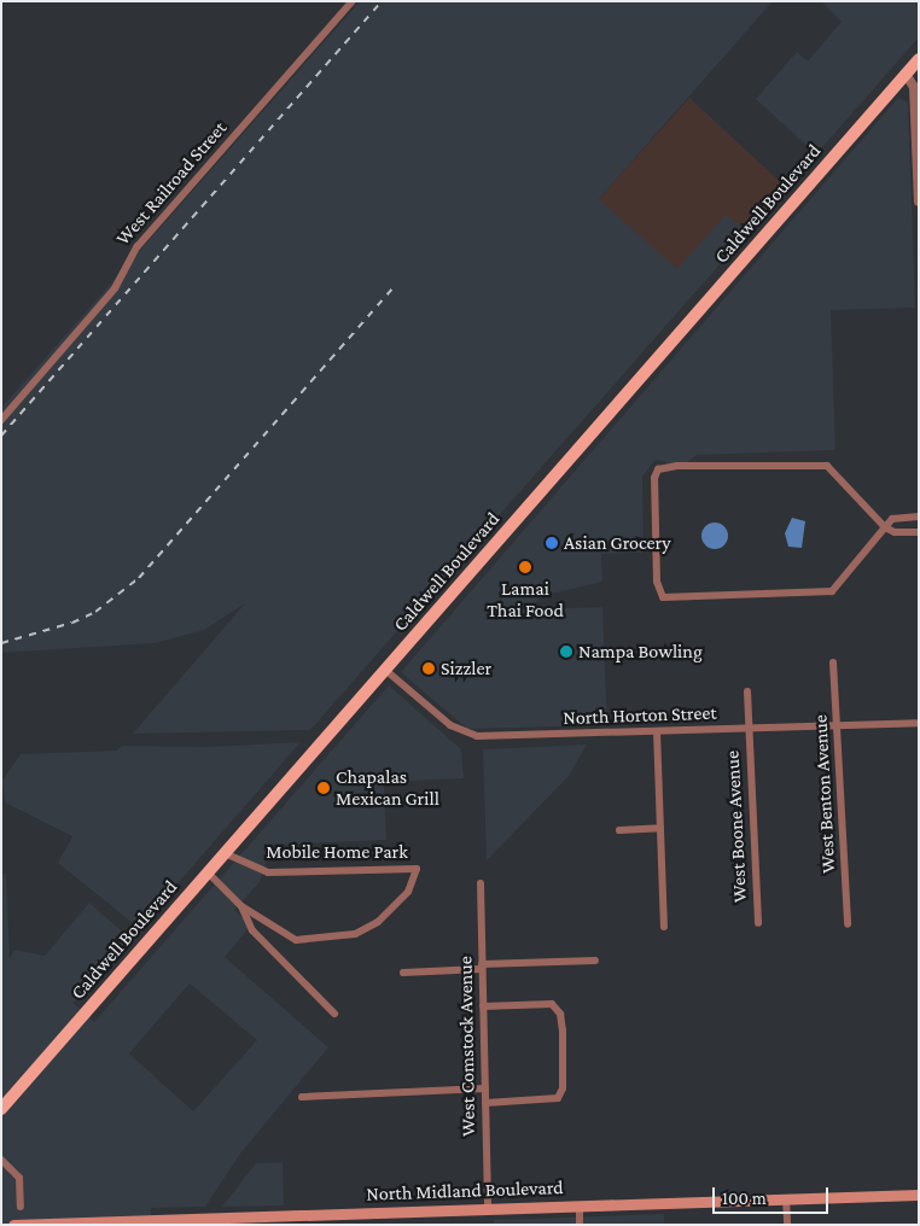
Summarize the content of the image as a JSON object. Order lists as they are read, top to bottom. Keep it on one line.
{"streets":{"main road":["Caldwell Boulevard","North Midland Boulevard"],"street":["West Railroad Street","North Horton Street","West Benton Avenue","West Boone Avenue","Mobile Home Park","West Comstock Avenue"]},"crossings":[["Caldwell Boulevard","North Horton Street"],["Caldwell Boulevard","Mobile Home Park"],["North Horton Street","West Benton Avenue"],["North Horton Street","West Boone Avenue"],["West Comstock Avenue","North Midland Boulevard"]],"places":["Asian Grocery","Lamai Thai Food","Nampa Bowling","Sizzler","Chapalas Mexican Grill"],"scale_bar":"100 m"}
